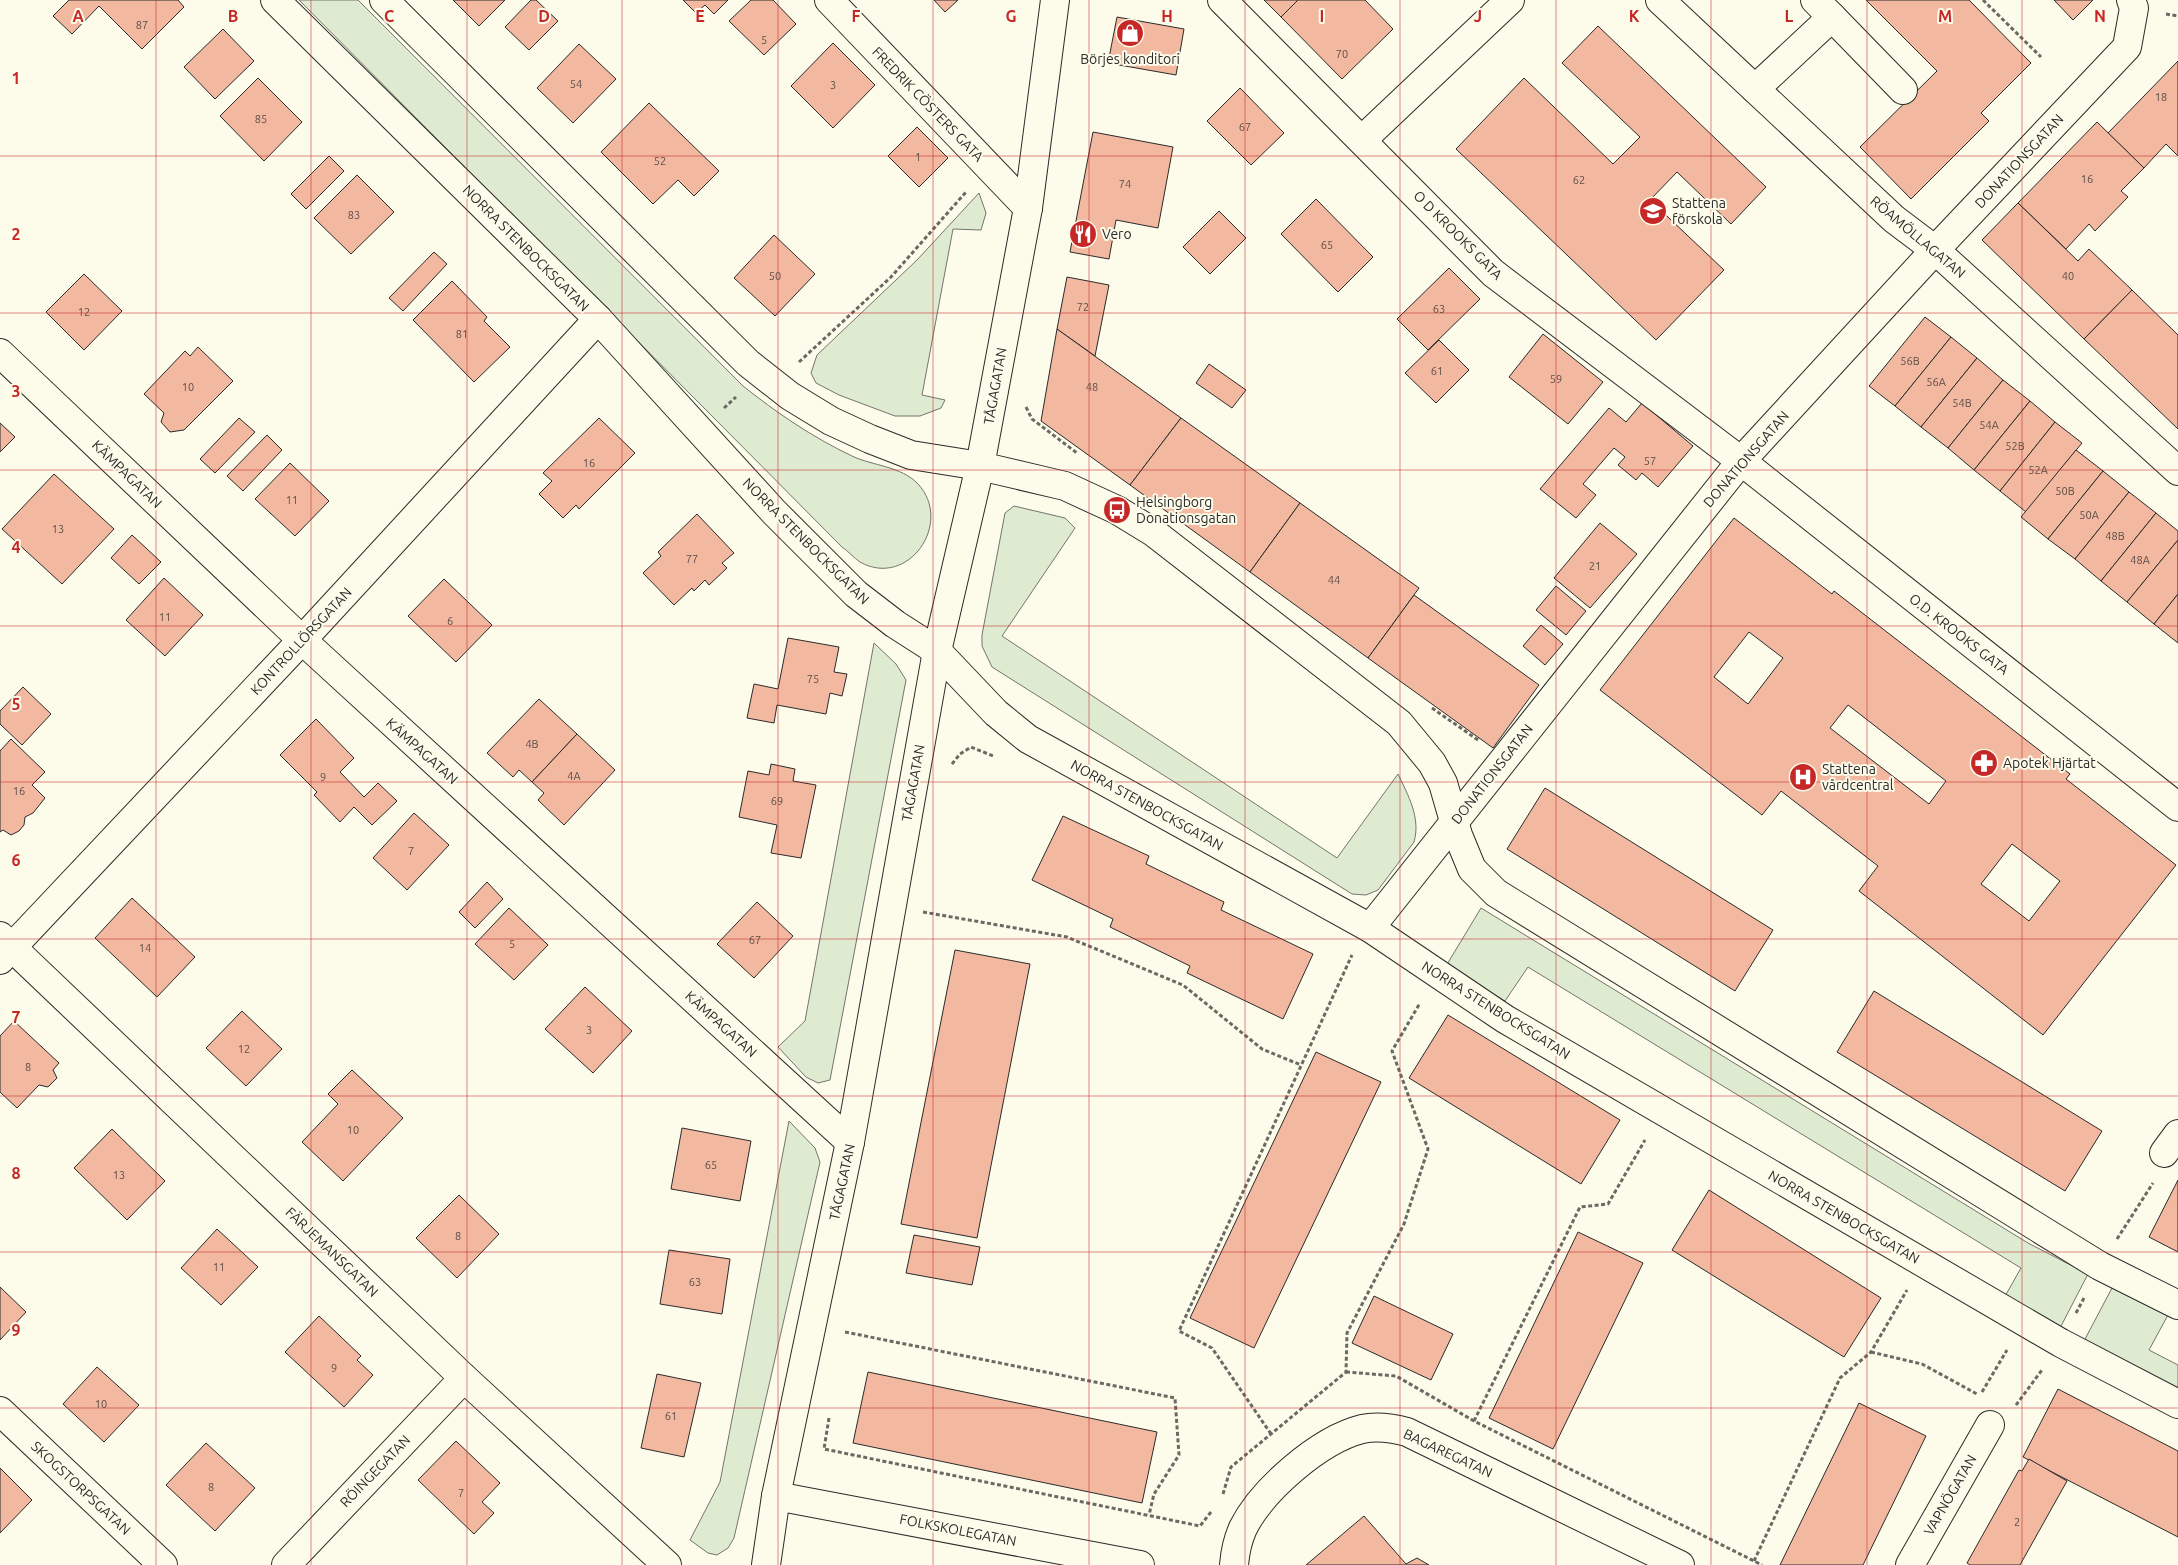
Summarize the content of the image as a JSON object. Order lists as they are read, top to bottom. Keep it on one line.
{"streets":{"street":["FREDRIK CÖSTERS GATA","DONATIONSGATAN","O D KROOKS GATA","RÖAMÖLLAGATAN","NORRA STENBOCKSGATAN","TÅGAGATAN","KÄMPAGATAN","O.D. KROOKS GATA","KONTROLLÖRSGATAN","FÄRJEMANSGATAN","BAGAREGATAN","RÖINGEGATAN","SKOGSTORPSGATAN","VAPNÖGATAN","FOLKSKOLEGATAN"]},"crossings":[["FREDRIK CÖSTERS GATA","TÅGAGATAN"],["DONATIONSGATAN","O D KROOKS GATA"],["DONATIONSGATAN","RÖAMÖLLAGATAN"],["DONATIONSGATAN","NORRA STENBOCKSGATAN"],["DONATIONSGATAN","O.D. KROOKS GATA"],["O D KROOKS GATA","O.D. KROOKS GATA"],["NORRA STENBOCKSGATAN","TÅGAGATAN"],["NORRA STENBOCKSGATAN","KONTROLLÖRSGATAN"],["TÅGAGATAN","KÄMPAGATAN"],["TÅGAGATAN","FOLKSKOLEGATAN"],["KÄMPAGATAN","KONTROLLÖRSGATAN"],["KONTROLLÖRSGATAN","FÄRJEMANSGATAN"],["FÄRJEMANSGATAN","RÖINGEGATAN"]],"places":{"shop":["Börjes konditori"],"school or university":["Stattena förskola"],"restaurant":["Vero"],"bus stop":["Helsingborg Donationsgatan"],"pharmacy":["Apotek Hjärtat"],"hospital":["Stattena vårdcentral"]},"house_numbers":["87","5","70","54","3","18","85","67","1","52","16","62","74","83","65","50","40","72","63","12","81","56B","61","59","56A","10","48","54B","54A","52B","57","16","52A","50B","11","50A","13","48B","77","48A","21","44","11","6","75","4B","4A","9","16","69","7","67","5","14","3","12","8","10","65","13","8","11","63","9","10","61","8","7","2"],"grid":{"columns":["A","B","C","D","E","F","G","H","I","J","K","L","M","N"],"rows":["1","2","3","4","5","6","7","8","9"]}}
